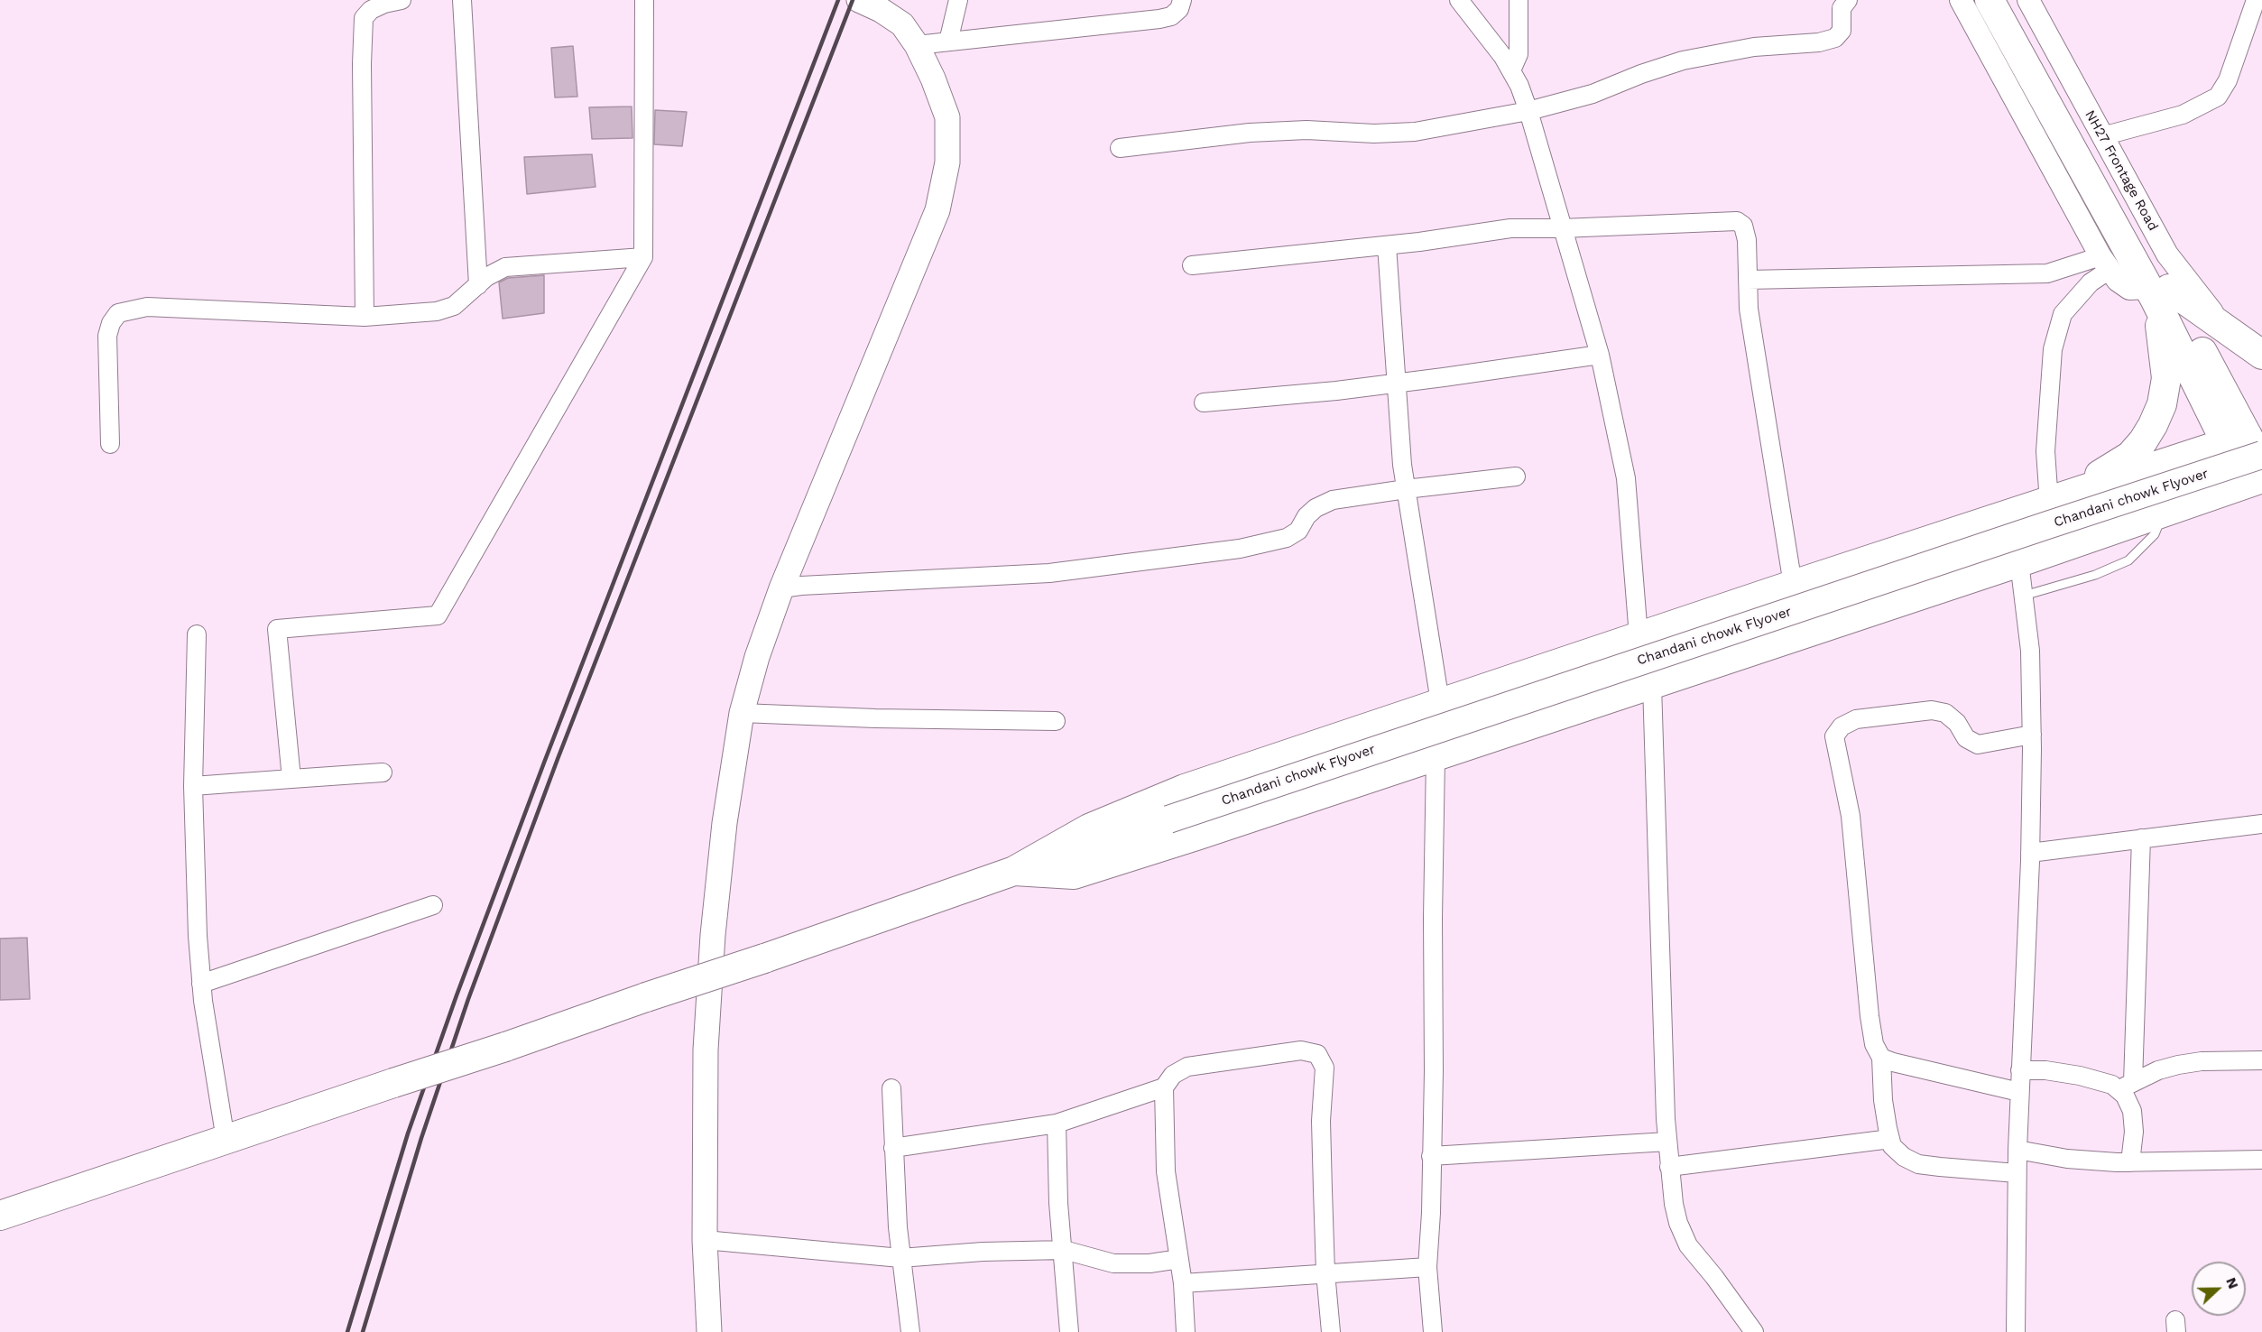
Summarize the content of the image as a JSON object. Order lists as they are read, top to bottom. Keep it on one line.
{"streets":{"main road":["Chandani chowk Flyover"],"street":["NH27 Frontage Road"]},"north":"right"}
